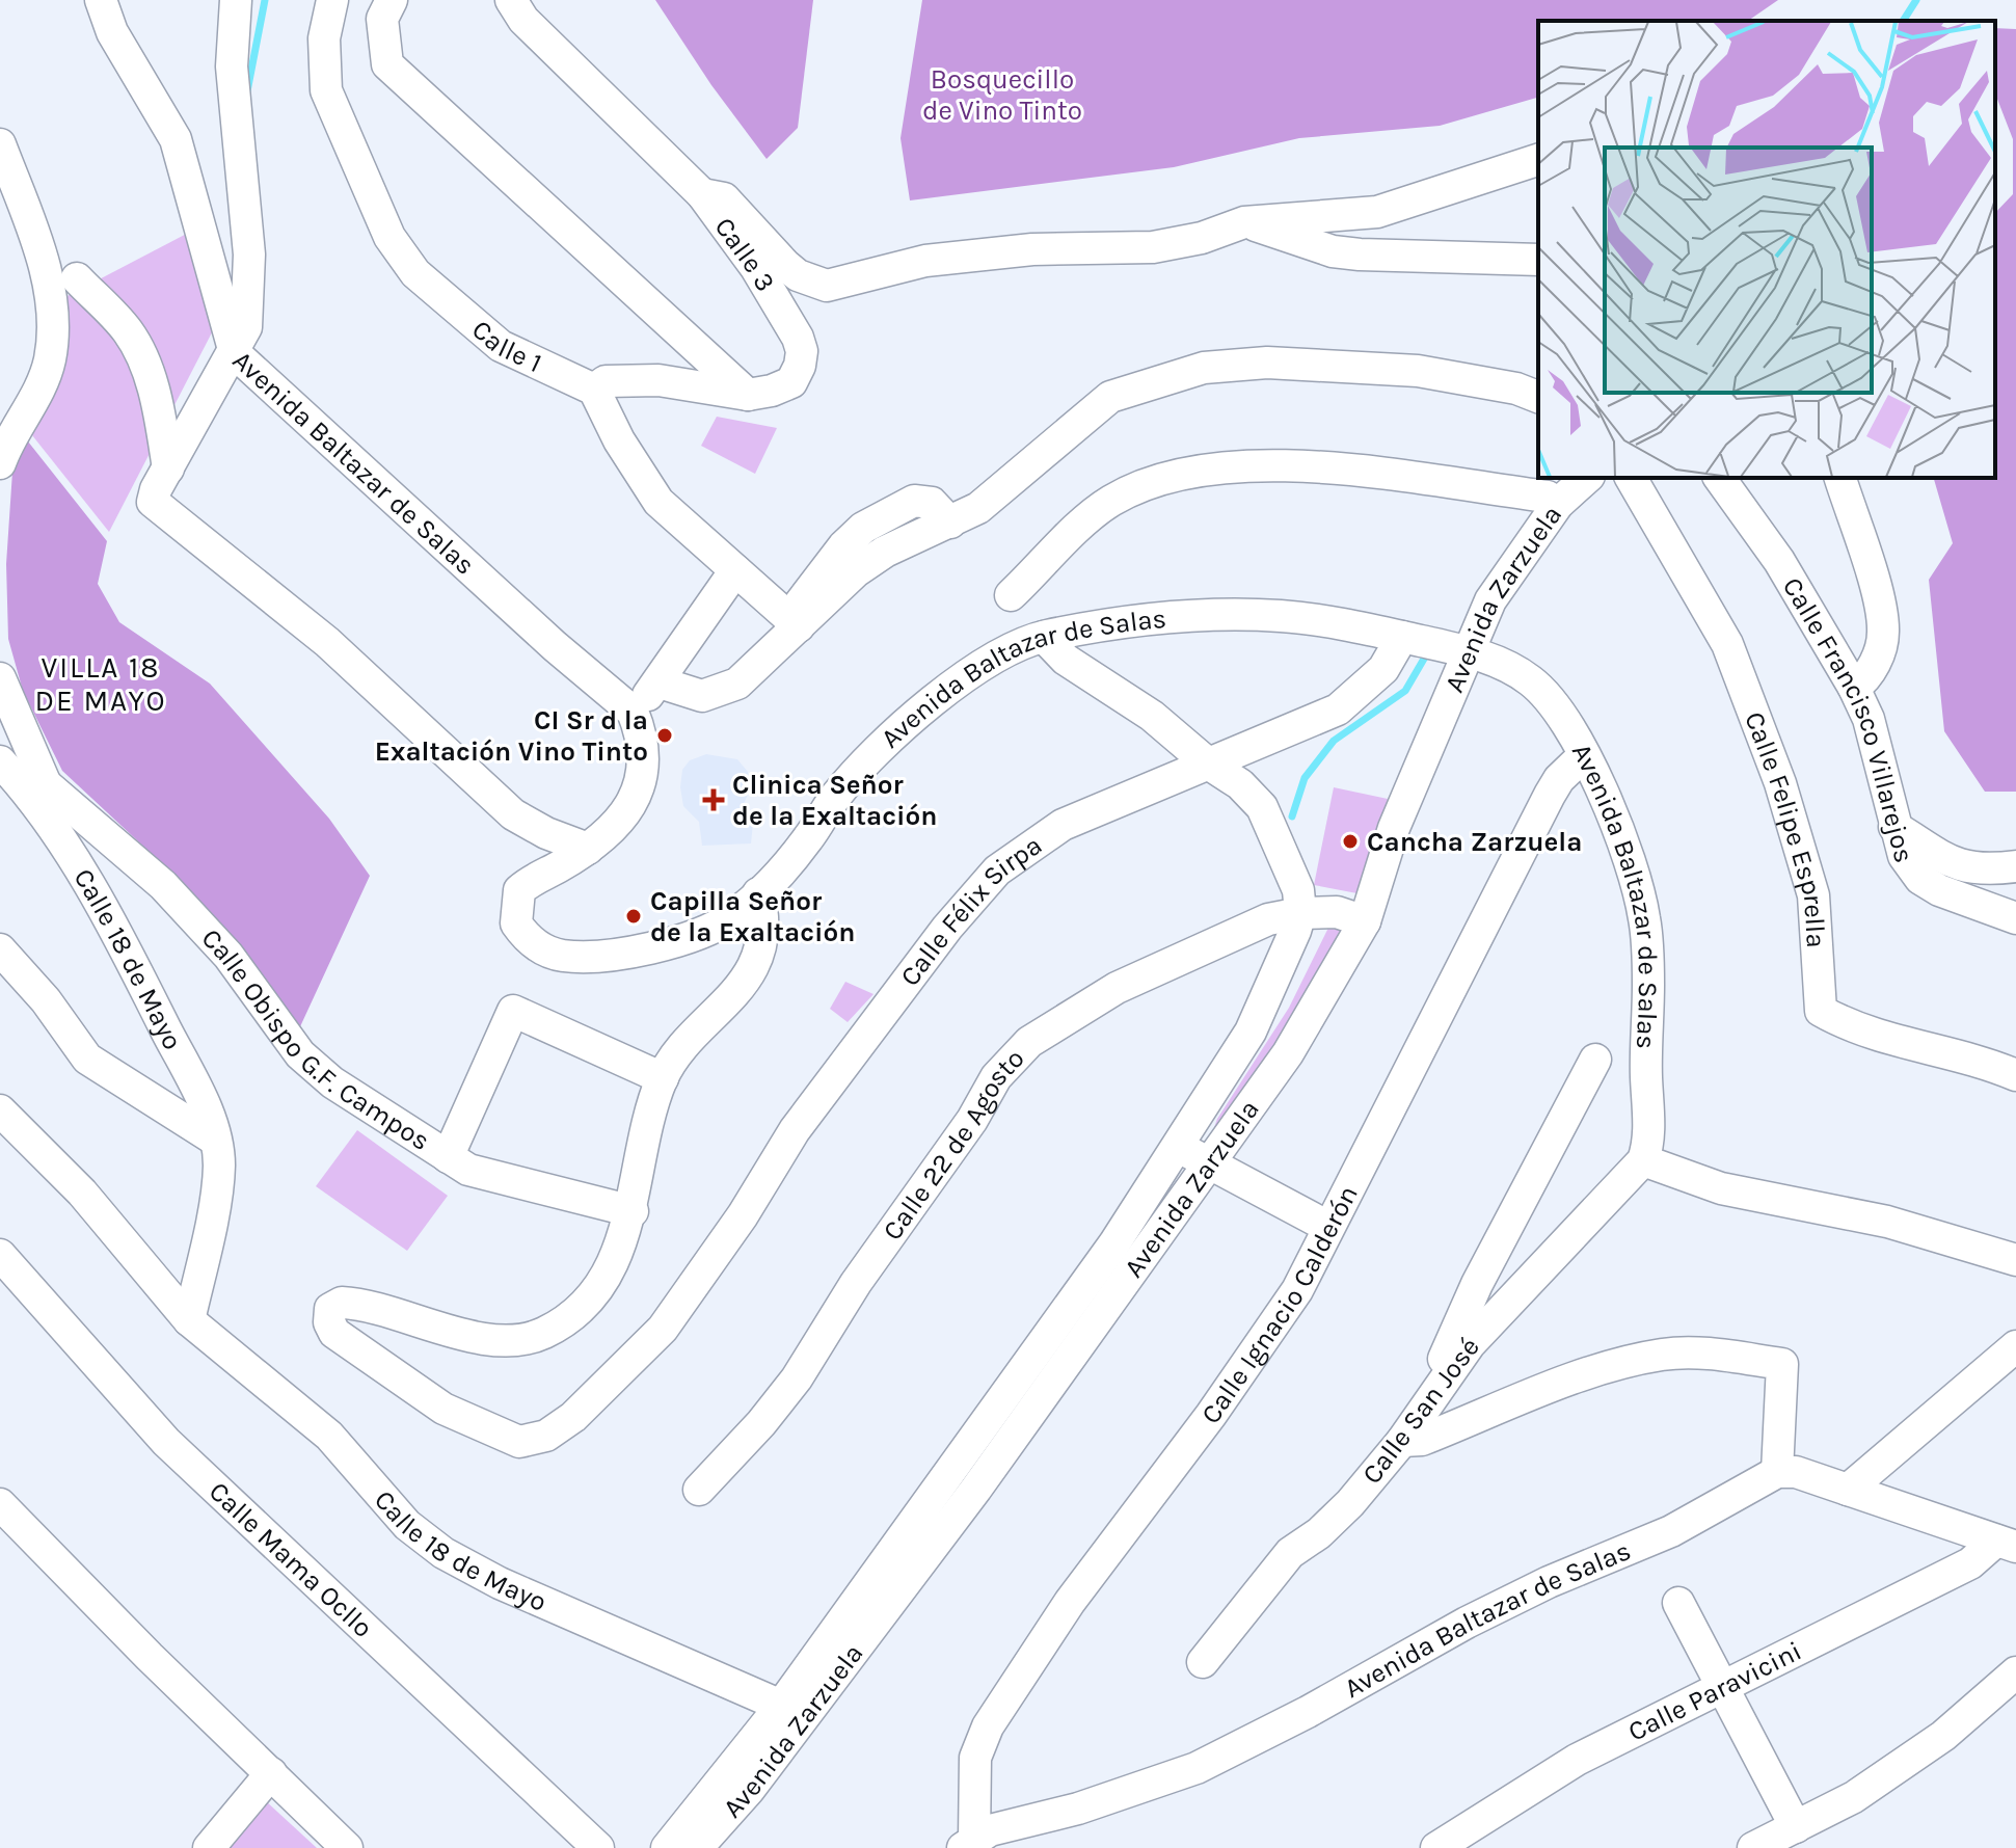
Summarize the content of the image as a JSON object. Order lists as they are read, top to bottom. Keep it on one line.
{"streets":{"street":["Calle 3","Calle 1","Avenida Baltazar de Salas","Avenida Zarzuela","Calle Francisco Villarejos","Calle Felipe Esprella","Calle Félix Sirpa","Calle 18 de Mayo","Calle Obispo G.F. Campos","Calle 22 de Agosto","Calle Ignacio Calderón","Calle San José","Calle Mama Ocllo","Calle Paravicini"]},"crossings":[["Calle 3","Calle 1"],["Avenida Baltazar de Salas","Avenida Zarzuela"],["Avenida Baltazar de Salas","Calle Félix Sirpa"],["Avenida Baltazar de Salas","Calle Ignacio Calderón"],["Avenida Baltazar de Salas","Calle San José"],["Avenida Zarzuela","Calle 18 de Mayo"],["Avenida Zarzuela","Calle 22 de Agosto"],["Calle Félix Sirpa","Calle Obispo G.F. Campos"],["Calle 18 de Mayo","Calle Obispo G.F. Campos"]],"districts":["VILLA 18 DE MAYO"],"parks":["Bosquecillo de Vino Tinto"],"places":{"other":["CI Sr d la Exaltación Vino Tinto","Cancha Zarzuela","Capilla Señor de la Exaltación"],"health":["Clinica Señor de la Exaltación"]}}
